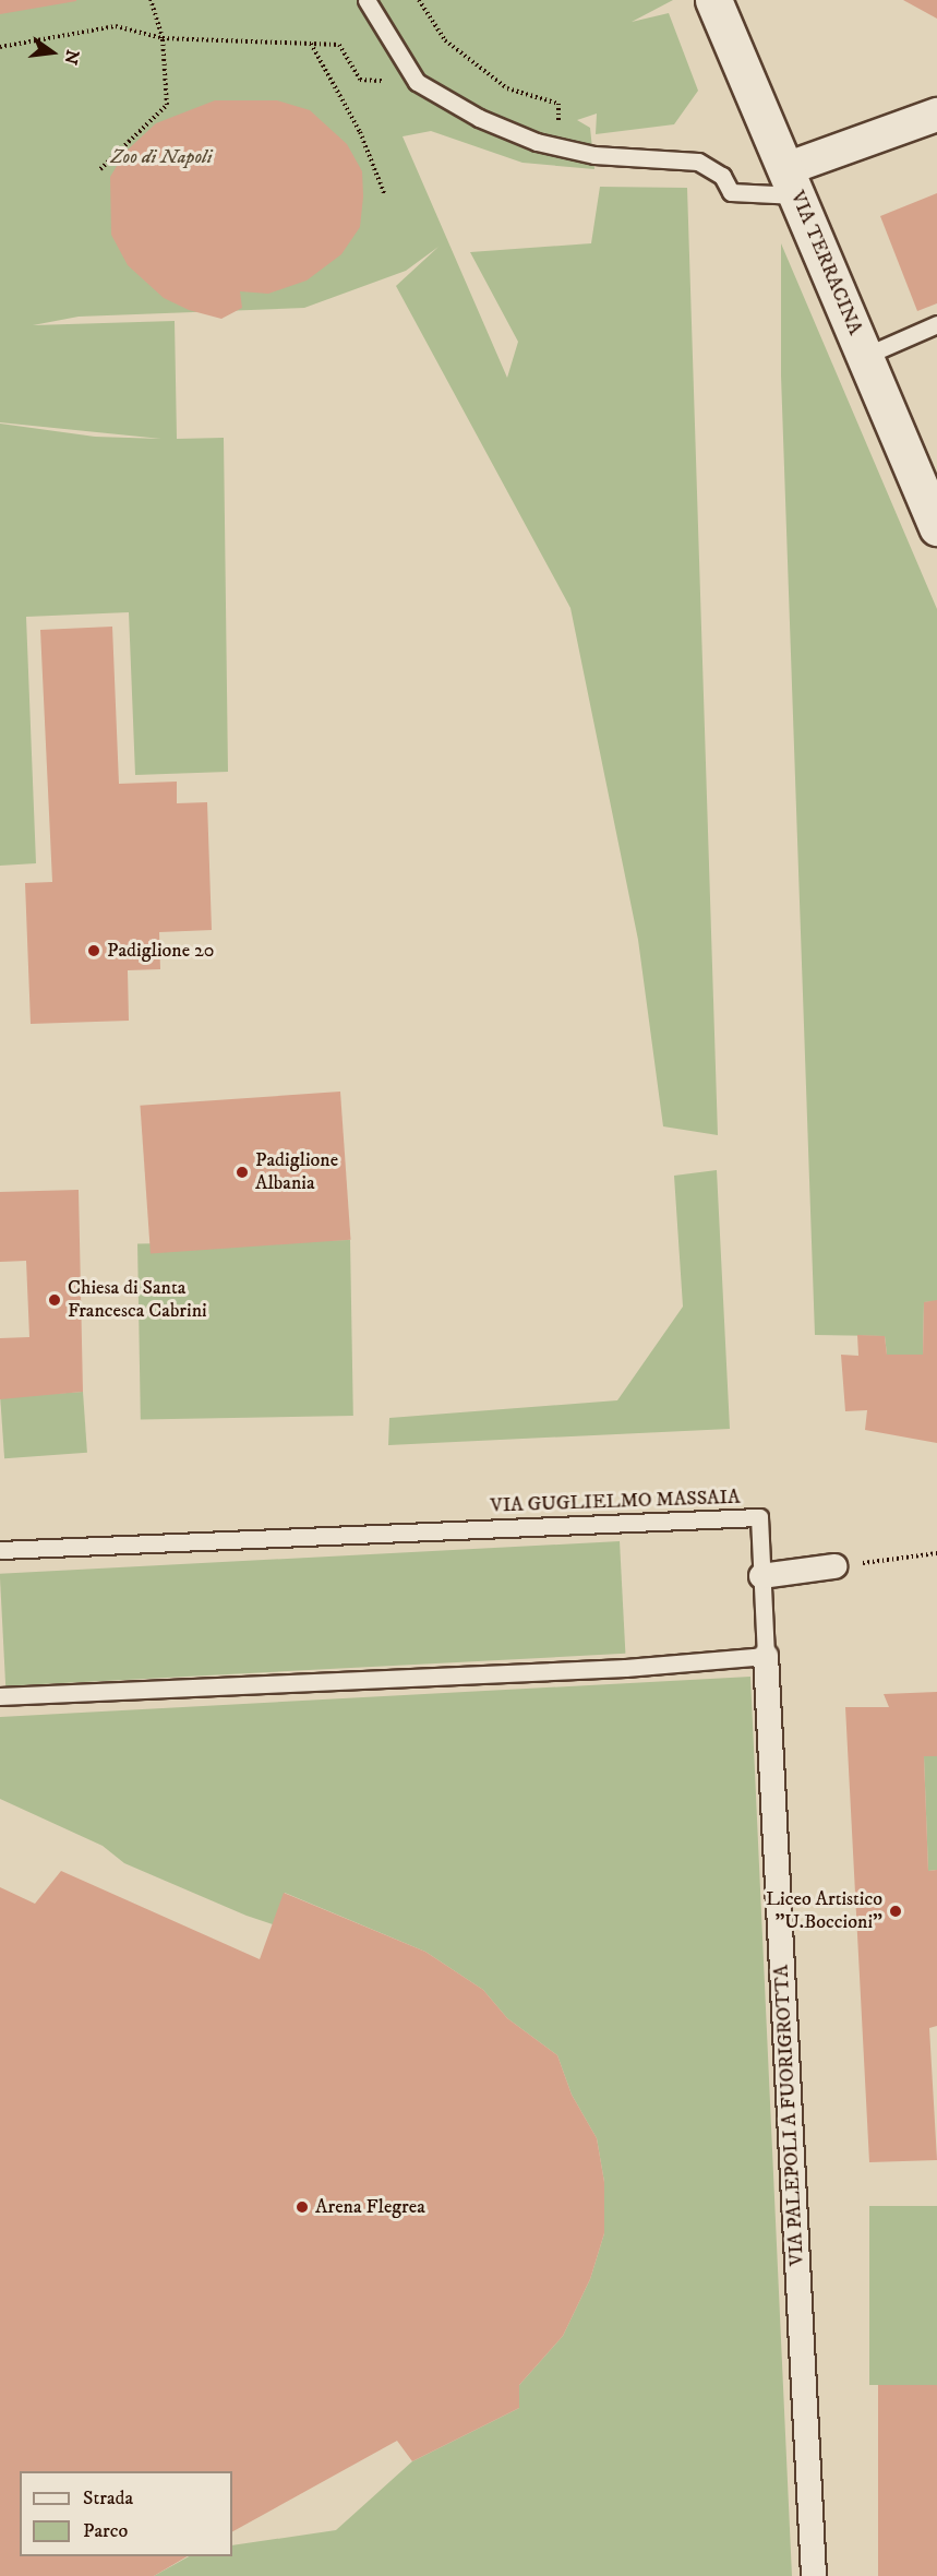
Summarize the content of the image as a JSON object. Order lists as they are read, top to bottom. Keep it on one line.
{"streets":{"main road":["VIA TERRACINA"],"street":["VIA PALEPOLI A FUORIGROTTA"],"lane":["VIA GUGLIELMO MASSAIA"]},"crossings":[["VIA GUGLIELMO MASSAIA","VIA PALEPOLI A FUORIGROTTA"]],"parks":["Zoo di Napoli"],"places":["Padiglione 20","Padiglione Albania","Chiesa di Santa Francesca Cabrini","Liceo Artistico \"U.Boccioni\"","Arena Flegrea"],"legend":["Strada","Parco"],"north":"right"}
